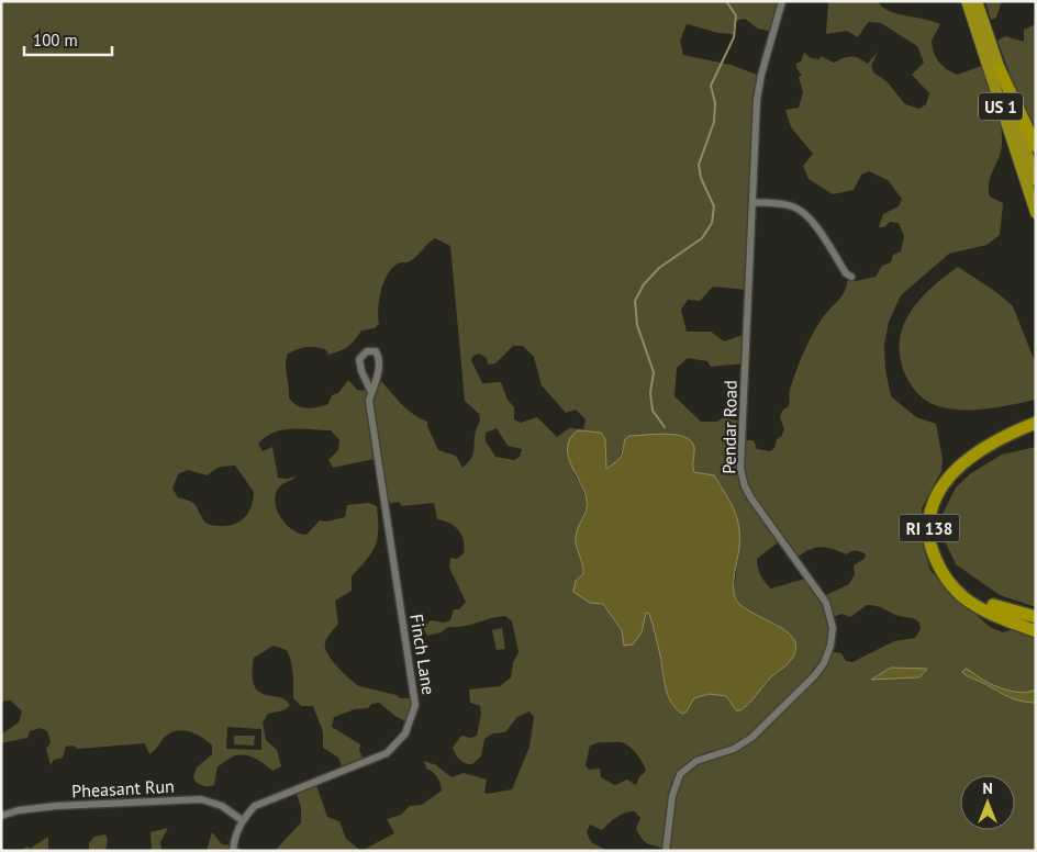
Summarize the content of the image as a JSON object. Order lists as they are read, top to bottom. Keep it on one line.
{"streets":{"highway":["US 1","RI 138"],"street":["Pendar Road","Finch Lane","Pheasant Run"]},"crossings":[["Finch Lane","Pheasant Run"]],"scale_bar":"100 m","north":"top"}
